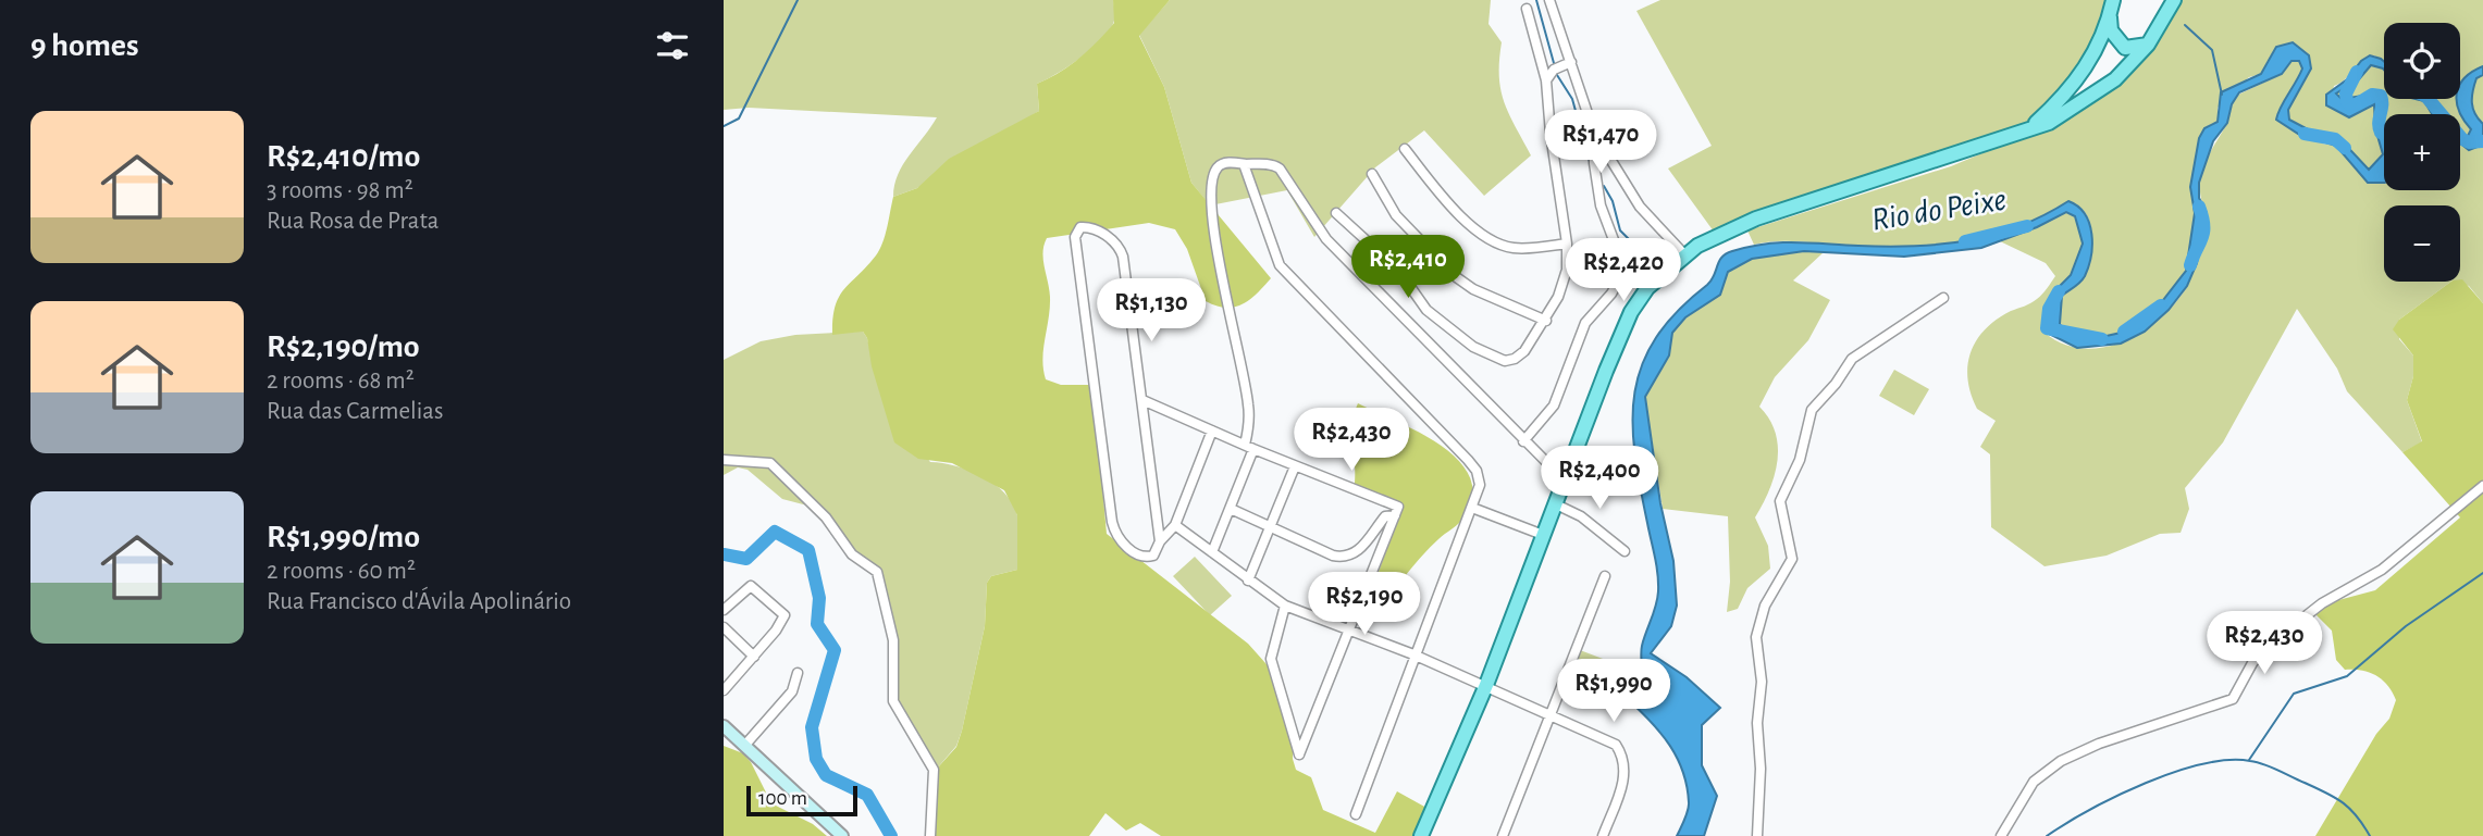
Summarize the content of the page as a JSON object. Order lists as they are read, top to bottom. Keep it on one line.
{"water":["Rio do Peixe"],"scale_bar":"100 m","page":{"heading":"9 homes","map_buttons":["+","−"],"list":[{"name":"R$2,410/mo","note":"3 rooms · 98 m² · Rua Rosa de Prata"},{"name":"R$2,190/mo","note":"2 rooms · 68 m² · Rua das Carmelias"},{"name":"R$1,990/mo","note":"2 rooms · 60 m² · Rua Francisco d'Ávila Apolinário"}],"price":["R$1,470","R$2,410","R$2,420","R$1,130","R$2,430","R$2,400","R$2,190","R$2,430","R$1,990"],"scale":"100 m"}}
